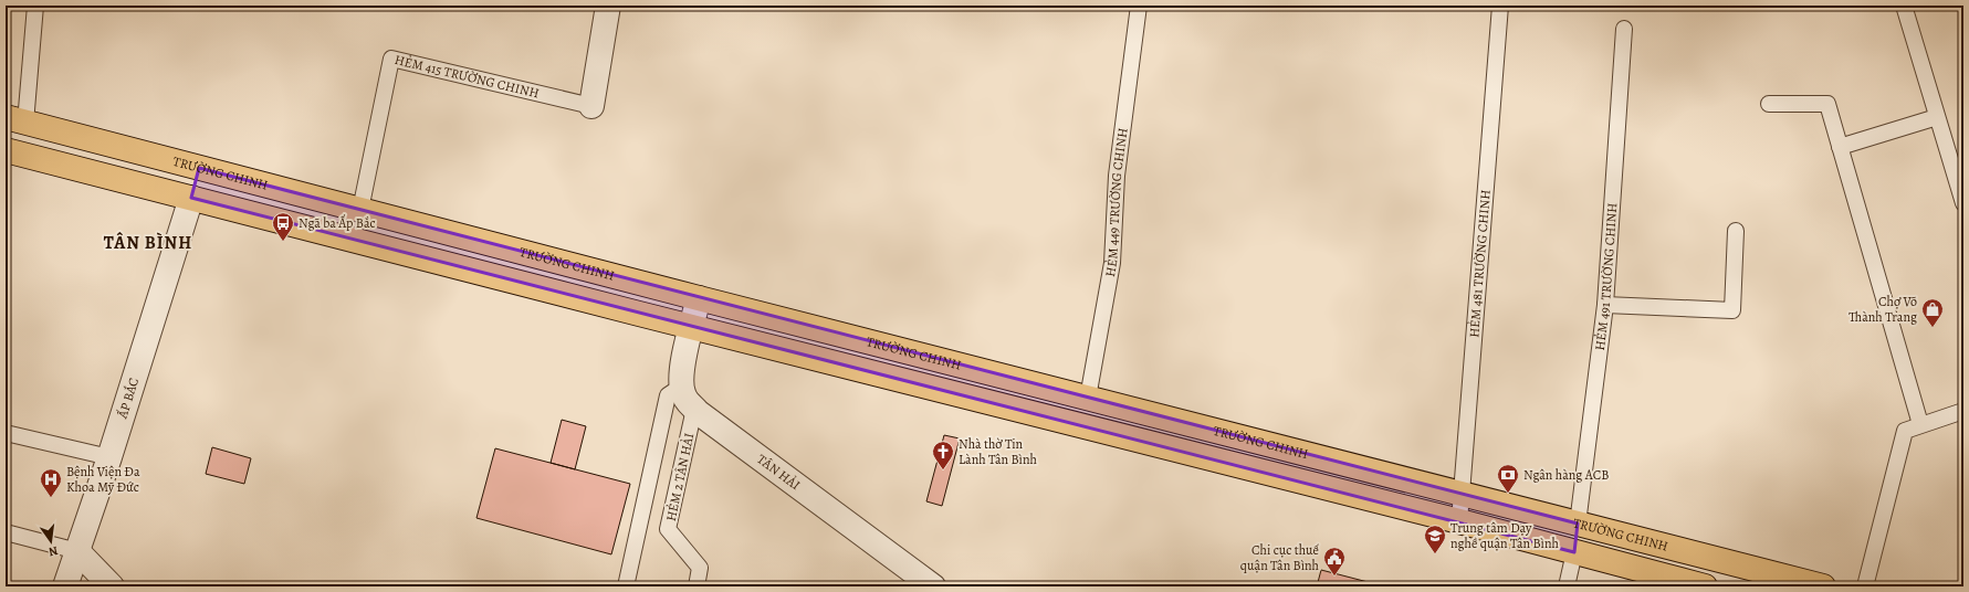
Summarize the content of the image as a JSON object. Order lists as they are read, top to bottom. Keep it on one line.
{"streets":{"main road":["TRƯỜNG CHINH"],"street":["HẺM 415 TRƯỜNG CHINH","ẤP BẮC","TÂN HẢI"],"lane":["HẺM 449 TRƯỜNG CHINH","HẺM 481 TRƯỜNG CHINH","HẺM 491 TRƯỜNG CHINH","HẺM 2 TÂN HẢI"]},"crossings":[["HẺM 415 TRƯỜNG CHINH","TRƯỜNG CHINH"],["TRƯỜNG CHINH","HẺM 449 TRƯỜNG CHINH"],["TRƯỜNG CHINH","HẺM 481 TRƯỜNG CHINH"],["TRƯỜNG CHINH","HẺM 491 TRƯỜNG CHINH"],["TRƯỜNG CHINH","ẤP BẮC"],["TÂN HẢI","HẺM 2 TÂN HẢI"]],"districts":["TÂN BÌNH"],"places":{"bus stop":["Ngã ba Ấp Bắc"],"shop":["Chợ Võ Thành Trang"],"church":["Nhà thờ Tin Lành Tân Bình"],"bank":["Ngân hàng ACB"],"hospital":["Bệnh Viện Đa Khoa Mỹ Đức"],"school or university":["Trung tâm Dạy nghề quận Tân Bình"],"public building":["Chi cục thuế quận Tân Bình"]},"north":"bottom"}
